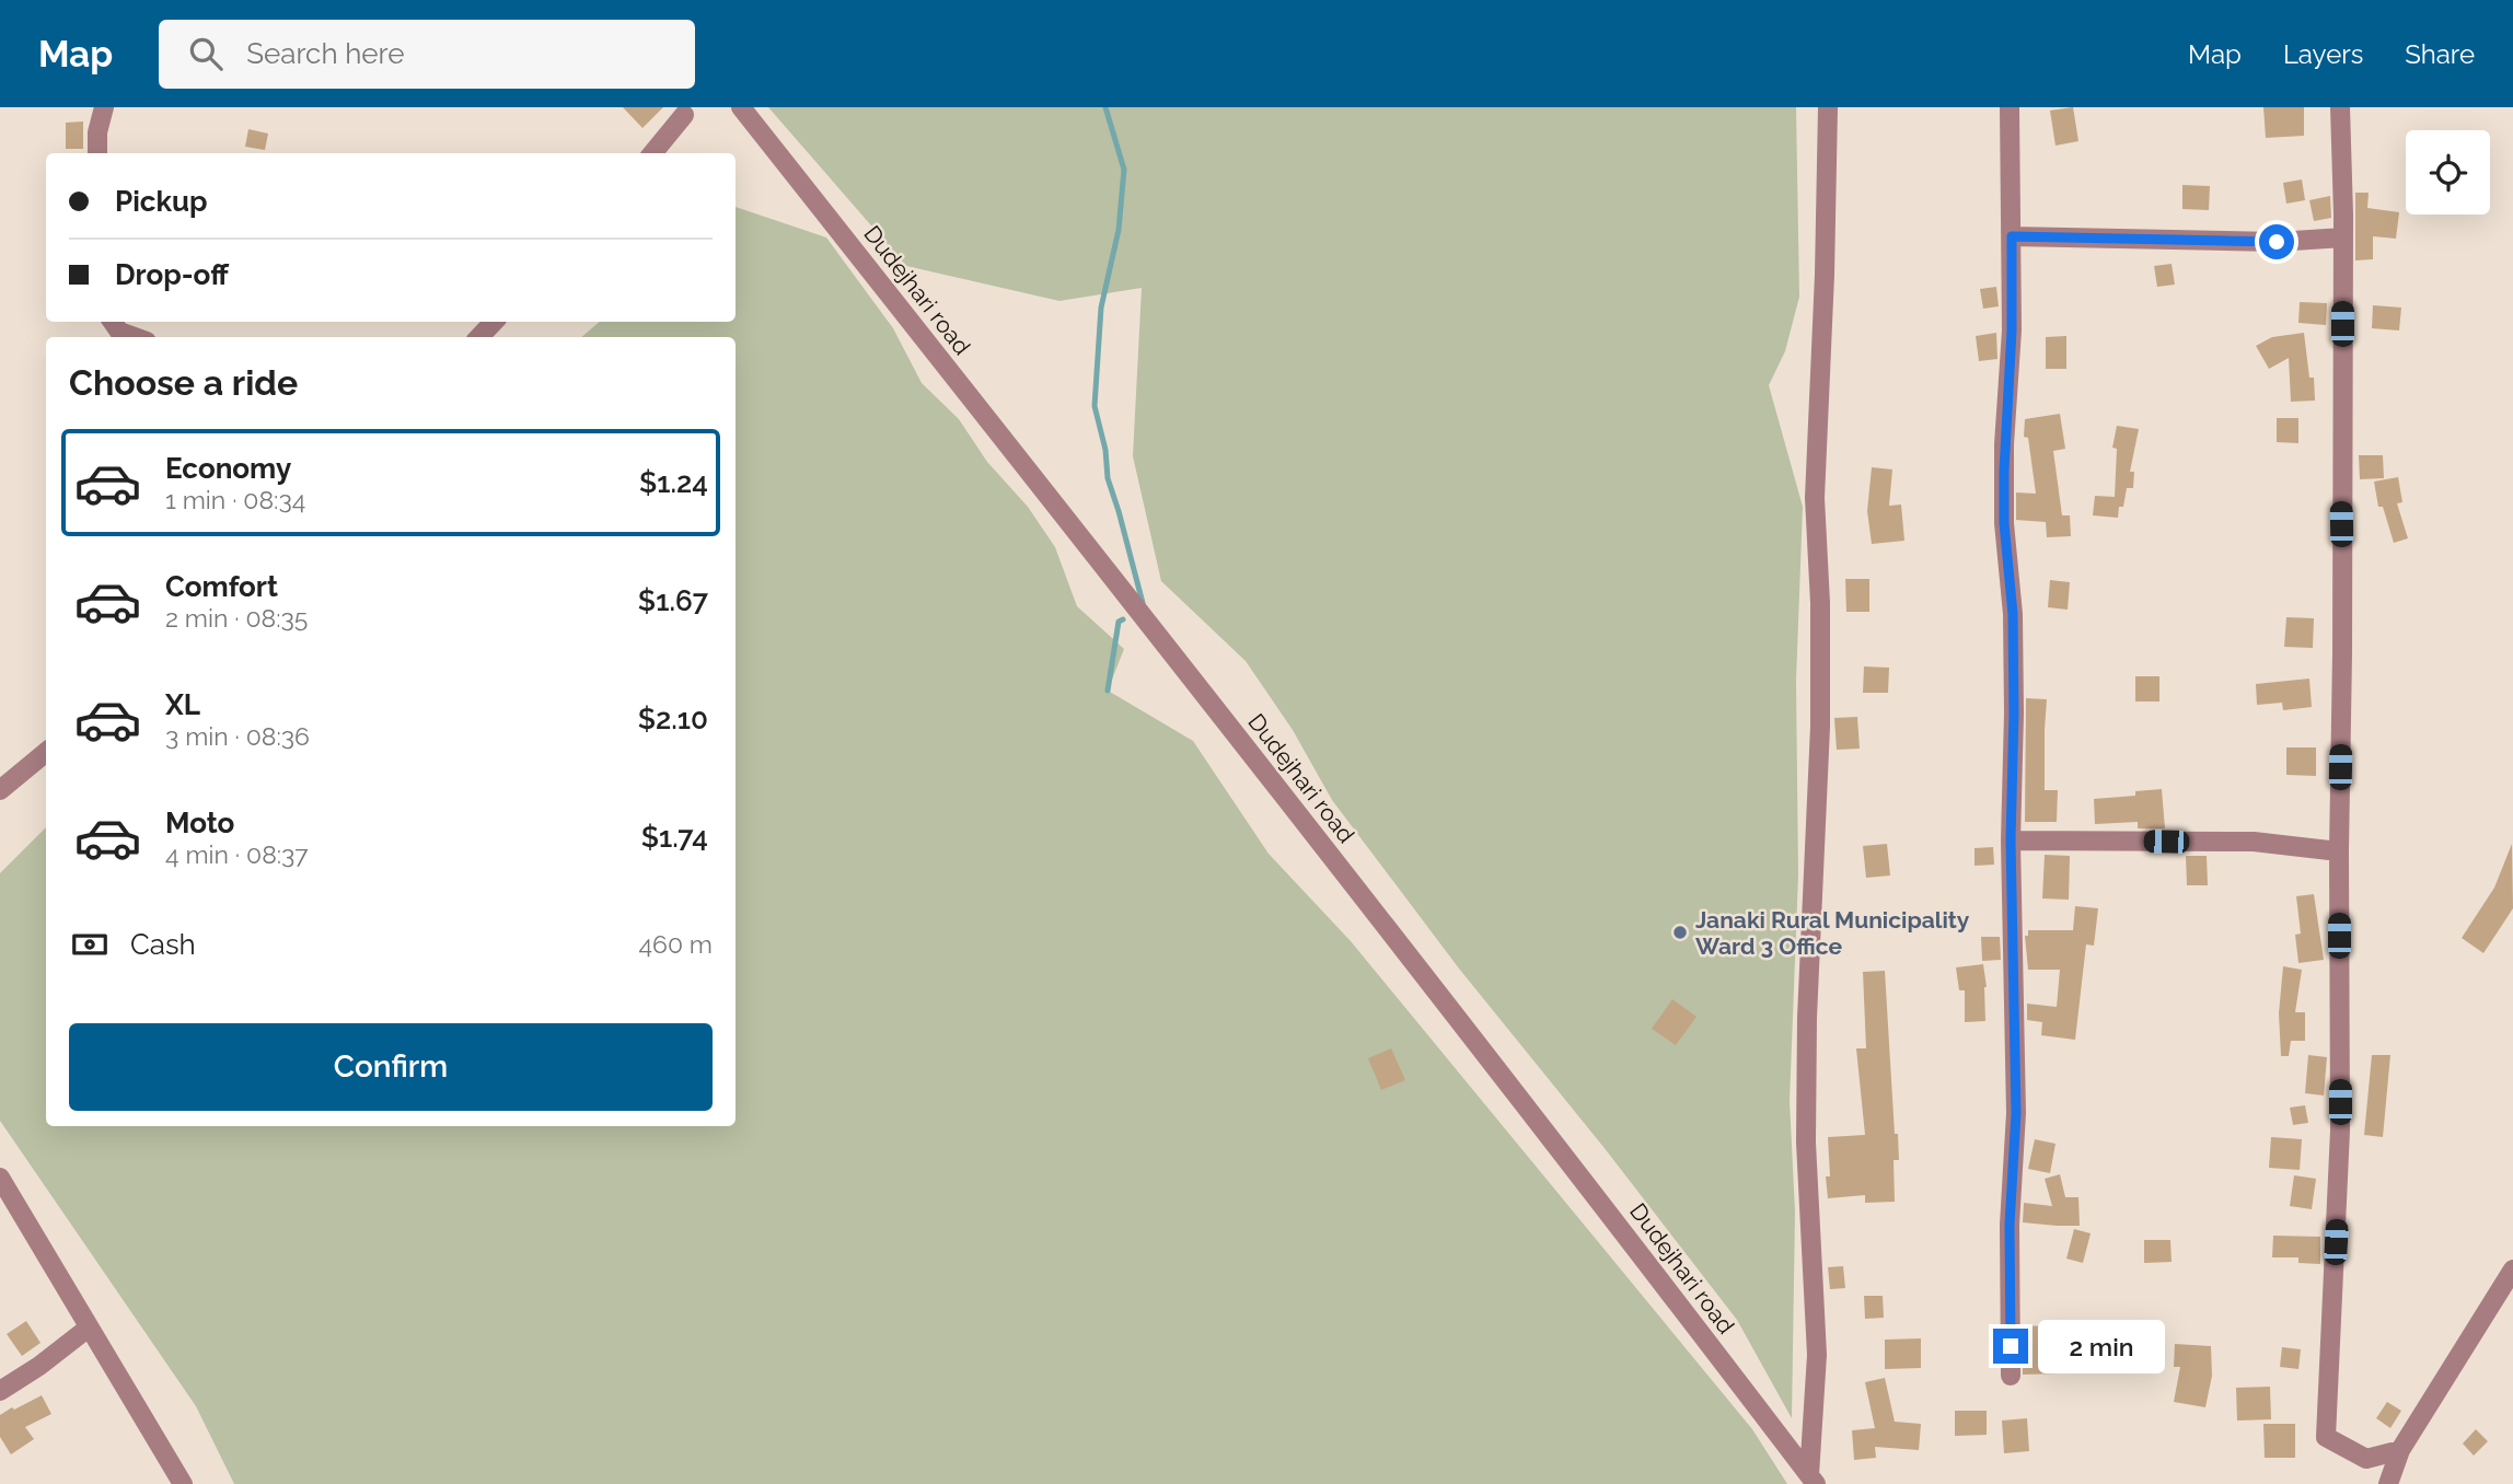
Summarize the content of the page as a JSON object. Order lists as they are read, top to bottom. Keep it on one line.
{"streets":{"street":["Dudejhari road"]},"places":["Janaki Rural Municipality Ward 3 Office"],"page":{"header":"Map","search":"Search here","nav":["Map","Layers","Share"],"banner":["Pickup","Drop-off"],"heading":"Choose a ride","list":[{"name":"Economy","note":"1 min · 08:34","value":"$1.24"},{"name":"Comfort","note":"2 min · 08:35","value":"$1.67"},{"name":"XL","note":"3 min · 08:36","value":"$2.10"},{"name":"Moto","note":"4 min · 08:37","value":"$1.74"}],"pay":["Cash","460 m"],"buttons":"Confirm","bubble":"2 min"}}
